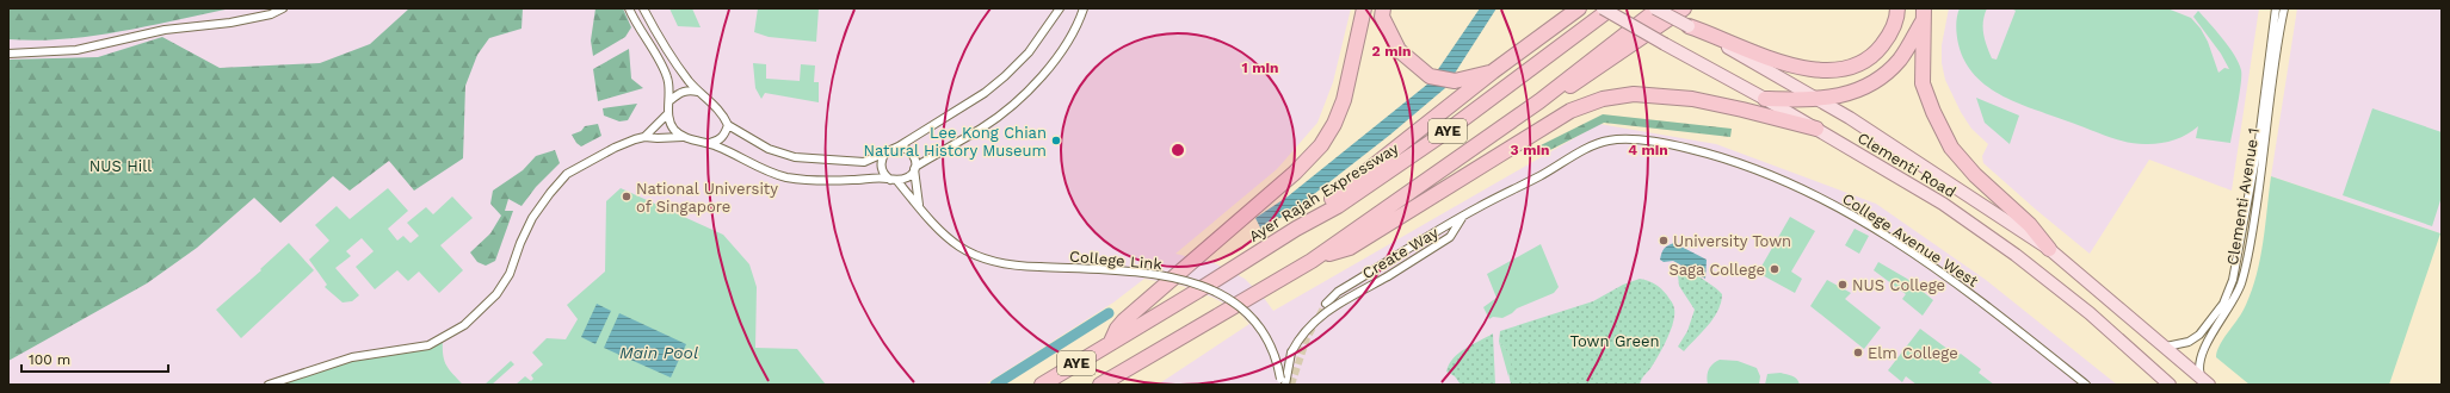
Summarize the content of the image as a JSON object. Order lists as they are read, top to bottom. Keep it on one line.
{"streets":{"highway":["AYE","Ayer Rajah Expressway"],"main road":["Clementi Road"],"street":["Clementi Avenue 1","College Avenue West","Create Way","College Link"]},"crossings":[["Clementi Road","Clementi Avenue 1"],["College Avenue West","Create Way"],["Create Way","College Link"]],"water":["Main Pool"],"parks":["NUS Hill","Town Green"],"places":["Lee Kong Chian Natural History Museum","National University of Singapore","University Town","Saga College","NUS College","Elm College"],"scale_bar":"100 m","rings":["2 min","1 min","3 min","4 min"]}
